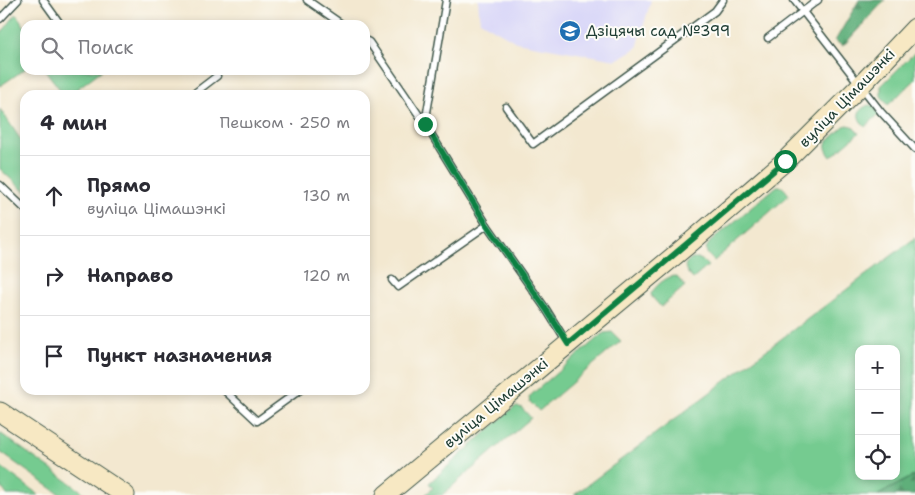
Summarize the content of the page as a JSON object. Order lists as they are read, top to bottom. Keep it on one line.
{"streets":{"main road":["вуліца Цімашэнкі"]},"places":{"school or university":["Дзіцячы сад №399"]},"page":{"search":"Поиск","heading":["4 мин","Пешком · 250 m"],"list":[["Прямо","вуліца Цімашэнкі","130 m"],["Направо","120 m"],"Пункт назначения"],"map_buttons":["+","−"]}}
